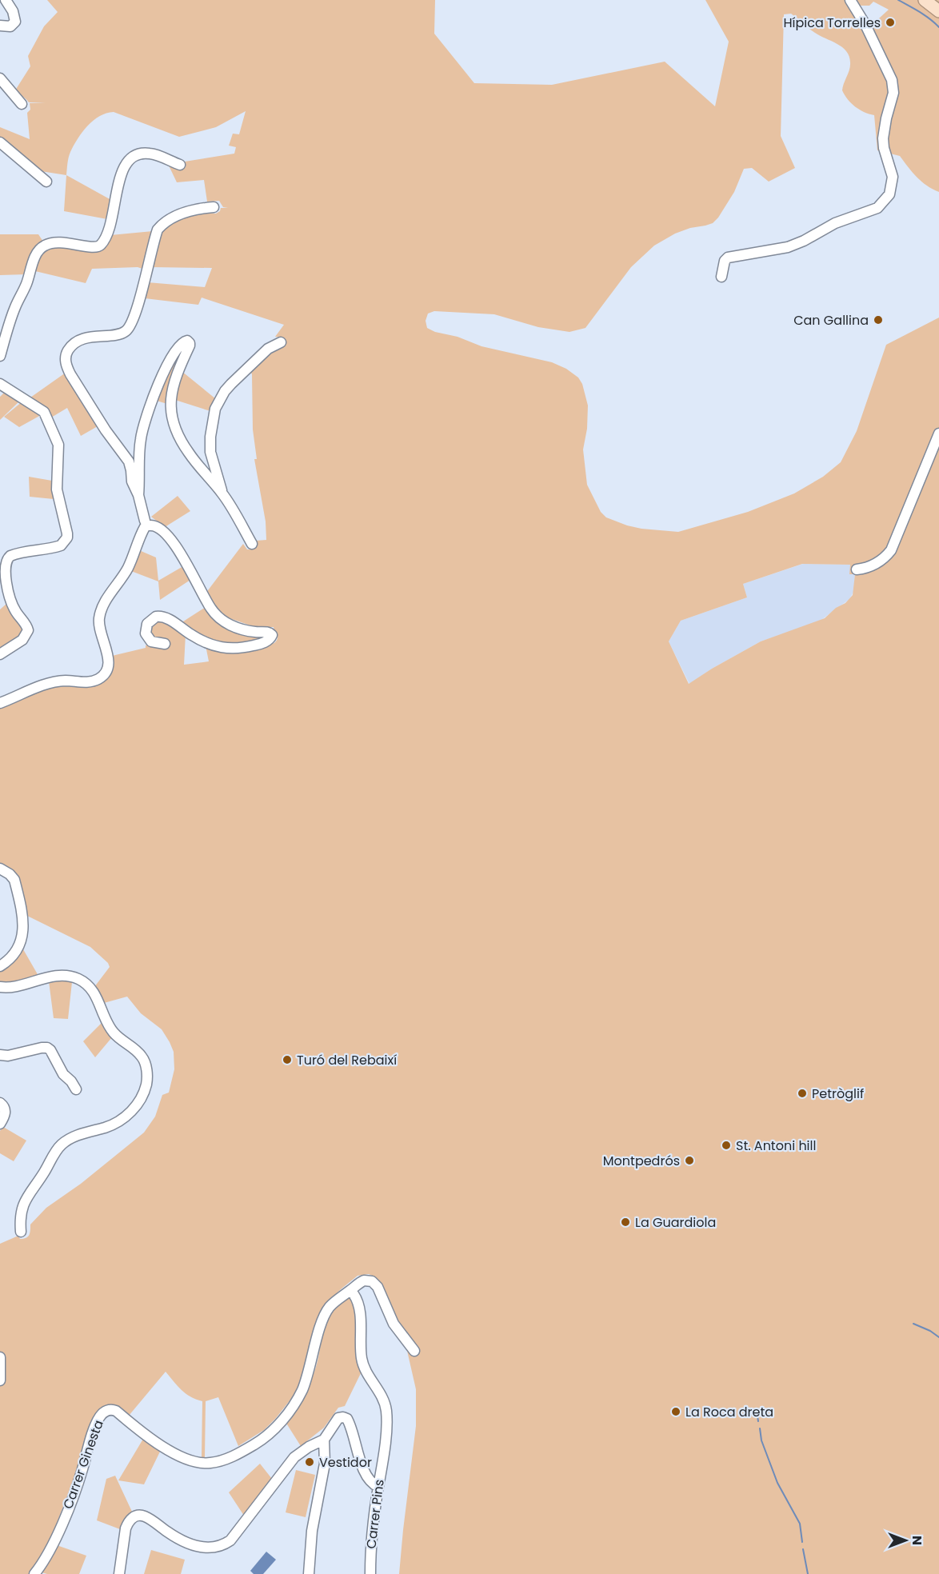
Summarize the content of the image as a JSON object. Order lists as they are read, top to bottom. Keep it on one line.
{"streets":{"street":["Carrer Ginesta","Carrer Pins"]},"crossings":[["Carrer Ginesta","Carrer Pins"]],"places":["Hípica Torrelles","Can Gallina","Turó del Rebaixí","Petròglif","St. Antoni hill","Montpedrós","La Guardiola","La Roca dreta","Vestidor"],"north":"right"}
